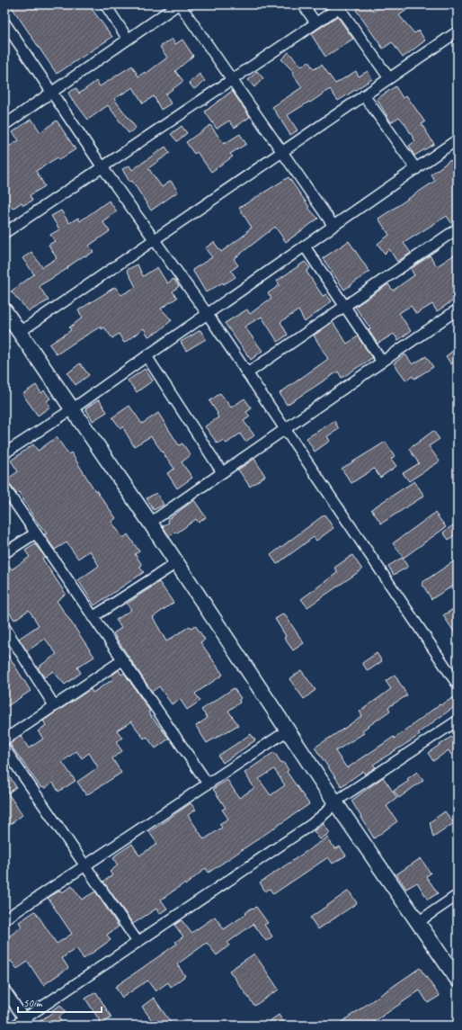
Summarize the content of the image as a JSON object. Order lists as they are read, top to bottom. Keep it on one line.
{"scale_bar":"50 m"}
